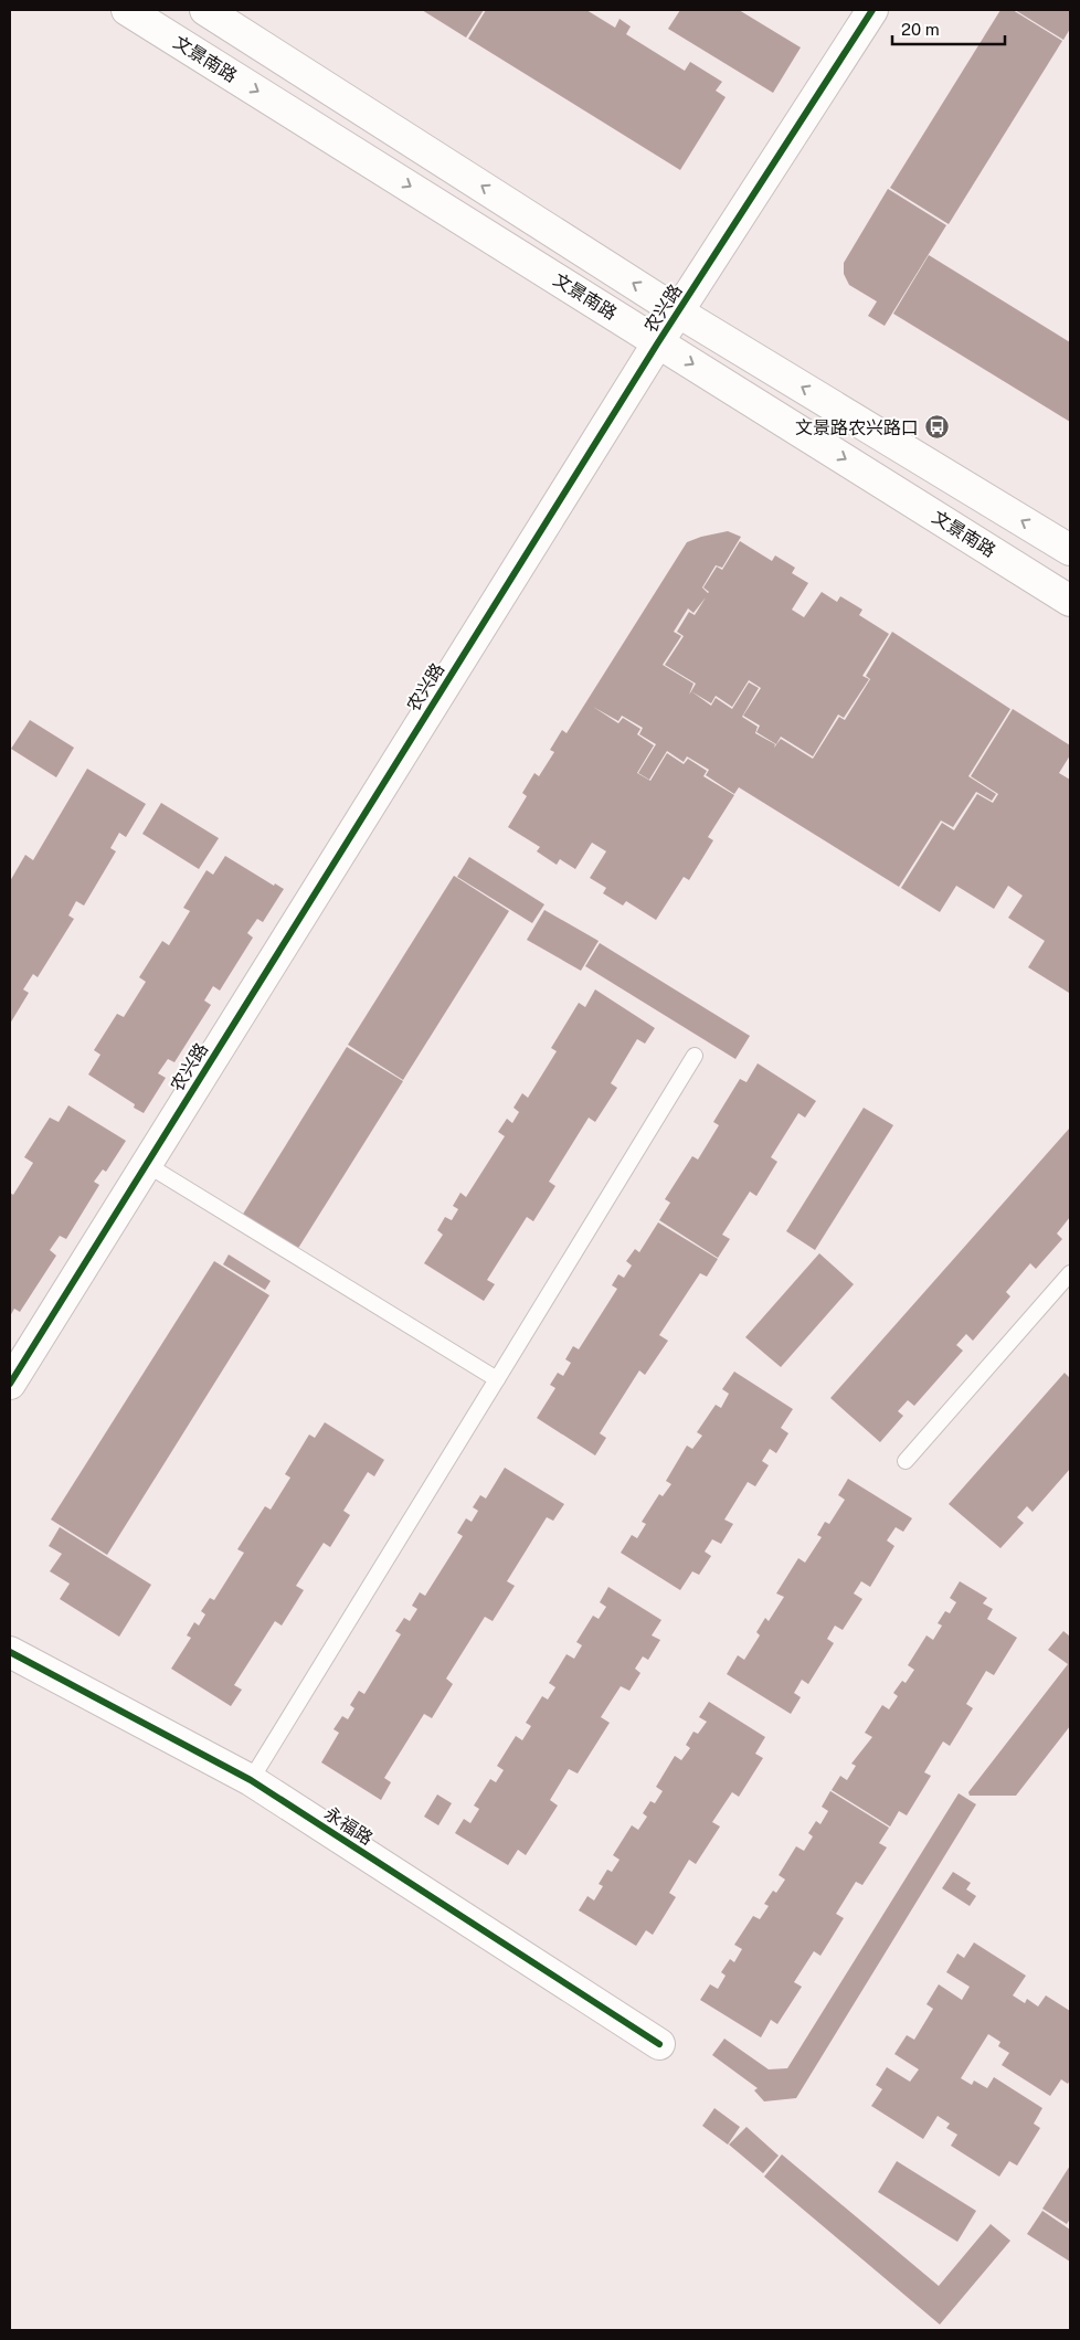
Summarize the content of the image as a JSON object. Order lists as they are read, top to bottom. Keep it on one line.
{"streets":{"street":["文景南路","农兴路","永福路"]},"crossings":[["文景南路","农兴路"]],"places":{"bus stop":["文景路农兴路口"]},"scale_bar":"20 m"}
